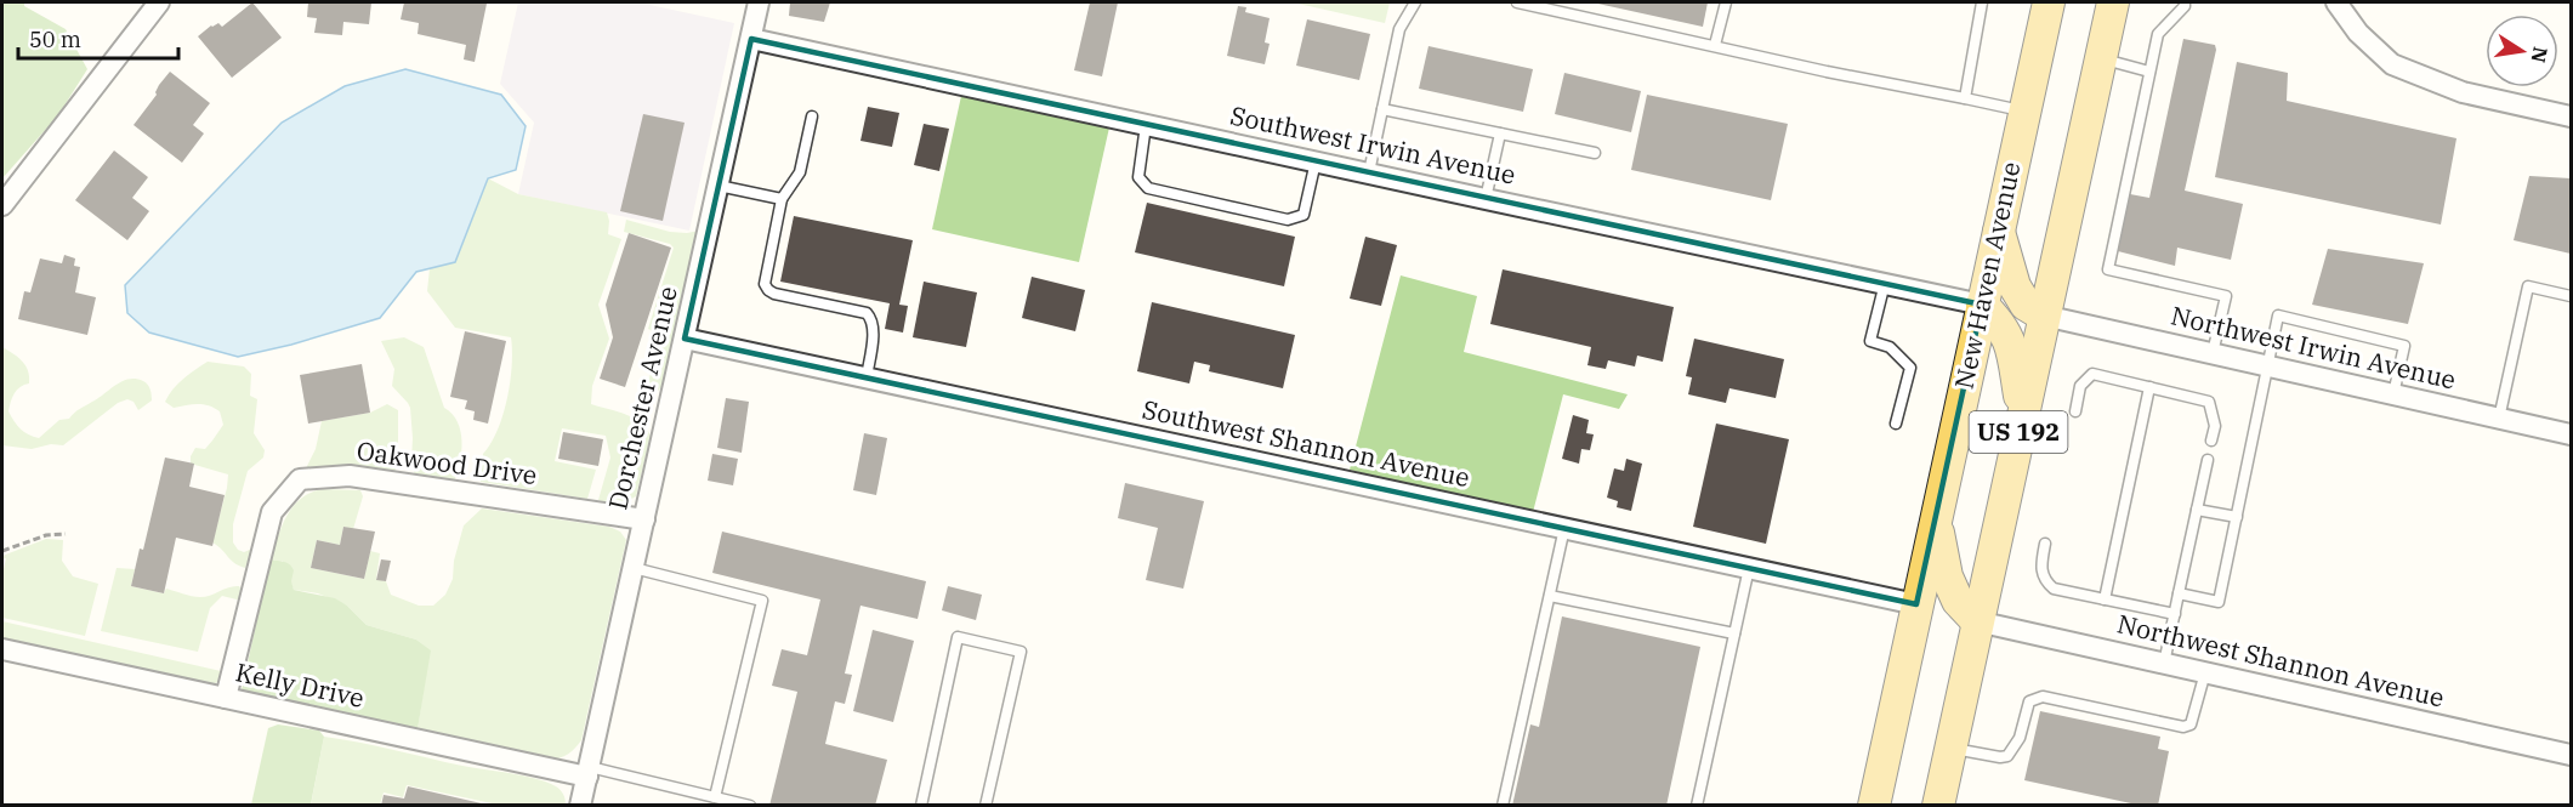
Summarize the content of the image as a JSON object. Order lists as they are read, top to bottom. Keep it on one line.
{"streets":{"main road":["New Haven Avenue","US 192"],"street":["Southwest Irwin Avenue","Northwest Irwin Avenue","Dorchester Avenue","Southwest Shannon Avenue","Oakwood Drive","Northwest Shannon Avenue","Kelly Drive"]},"crossings":[["Southwest Irwin Avenue","New Haven Avenue"],["Southwest Irwin Avenue","Dorchester Avenue"],["New Haven Avenue","Southwest Shannon Avenue"],["Northwest Irwin Avenue","US 192"],["Dorchester Avenue","Southwest Shannon Avenue"],["Dorchester Avenue","Oakwood Drive"],["Dorchester Avenue","Kelly Drive"],["US 192","Northwest Shannon Avenue"],["Oakwood Drive","Kelly Drive"]],"scale_bar":"50 m","north":"right"}
